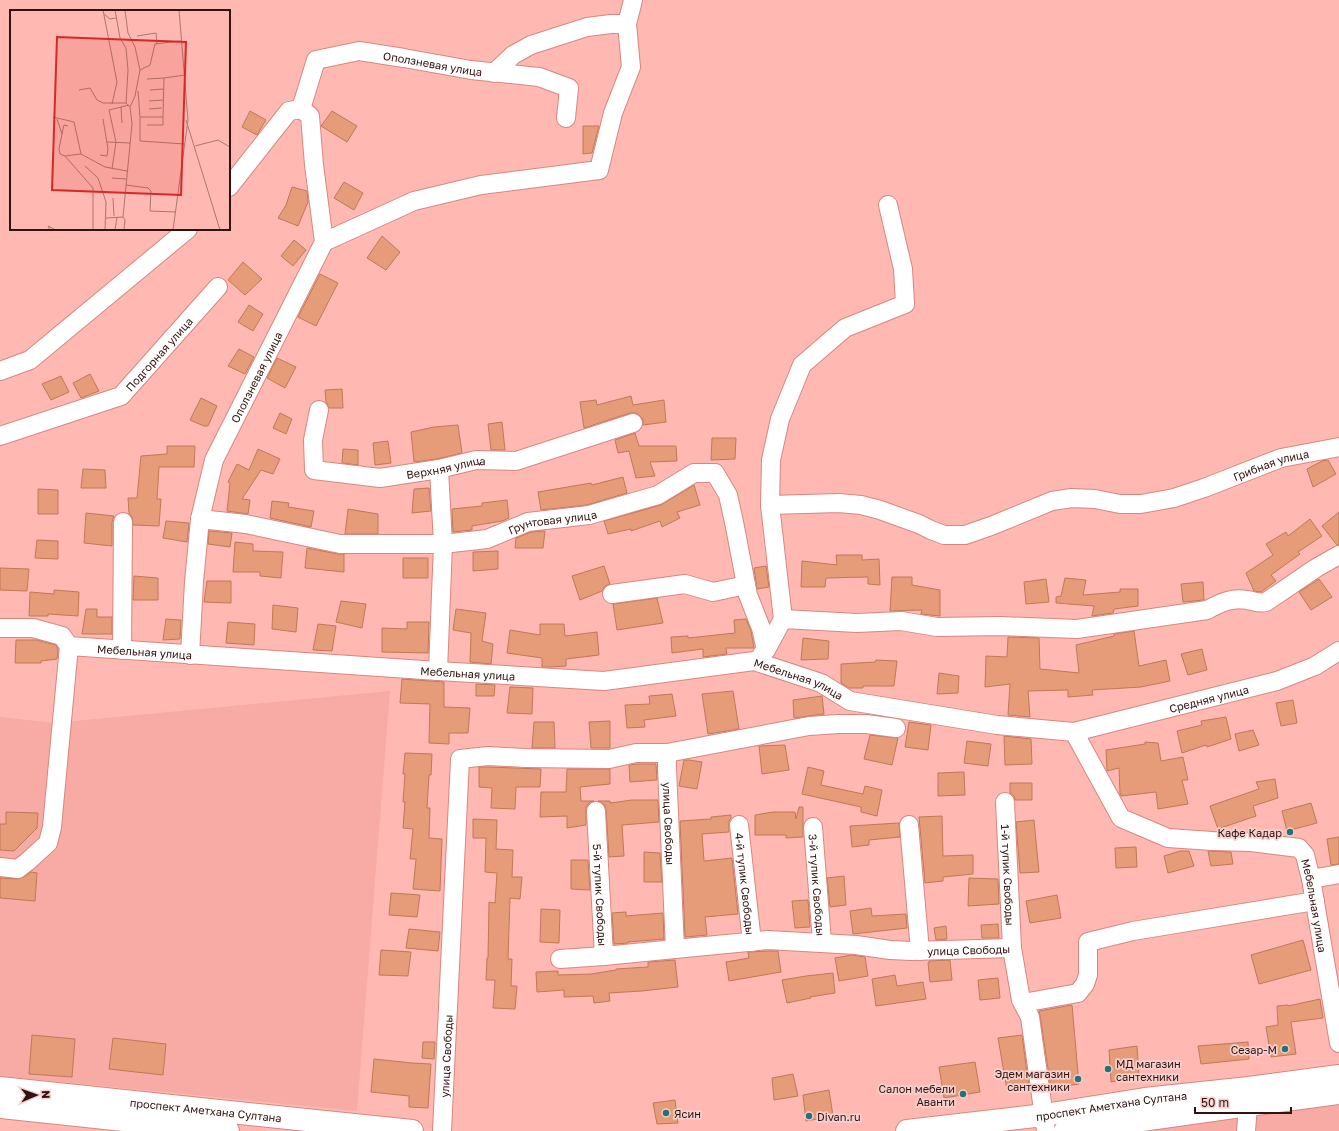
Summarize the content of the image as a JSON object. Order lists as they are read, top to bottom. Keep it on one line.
{"streets":{"main road":["проспект Аметхана Султана"],"street":["Оползневая улица","Подгорная улица","Грибная улица","Верхняя улица","Грунтовая улица","Мебельная улица","Средняя улица","улица Свободы","1-й тупик Свободы","4-й тупик Свободы","3-й тупик Свободы","5-й тупик Свободы"]},"crossings":[["Оползневая улица","Грунтовая улица"],["Оползневая улица","Мебельная улица"],["Грунтовая улица","Мебельная улица"],["Мебельная улица","Средняя улица"],["улица Свободы","1-й тупик Свободы"],["улица Свободы","4-й тупик Свободы"],["улица Свободы","3-й тупик Свободы"],["улица Свободы","5-й тупик Свободы"],["улица Свободы","проспект Аметхана Султана"]],"places":["Кафе Кадар","Сезар-М","МД магазин сантехники","Эдем магазин сантехники","Салон мебели Аванти","Ясин","Divan.ru"],"scale_bar":"50 m","north":"right"}
